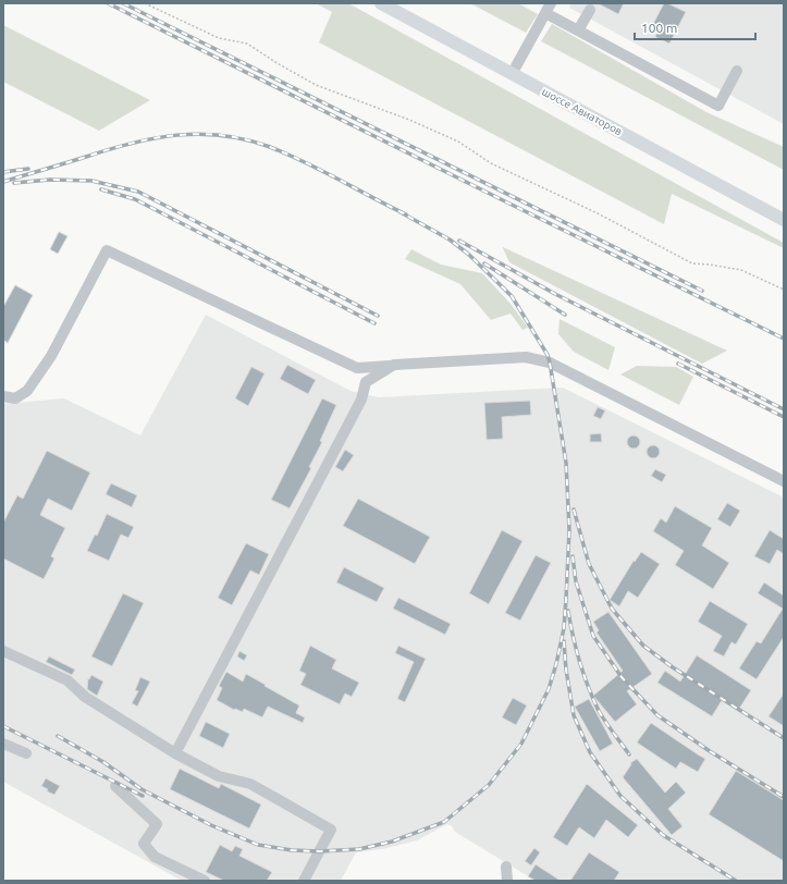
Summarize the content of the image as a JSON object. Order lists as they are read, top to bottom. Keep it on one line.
{"streets":{"main road":["шоссе Авиаторов"]},"scale_bar":"100 m"}
